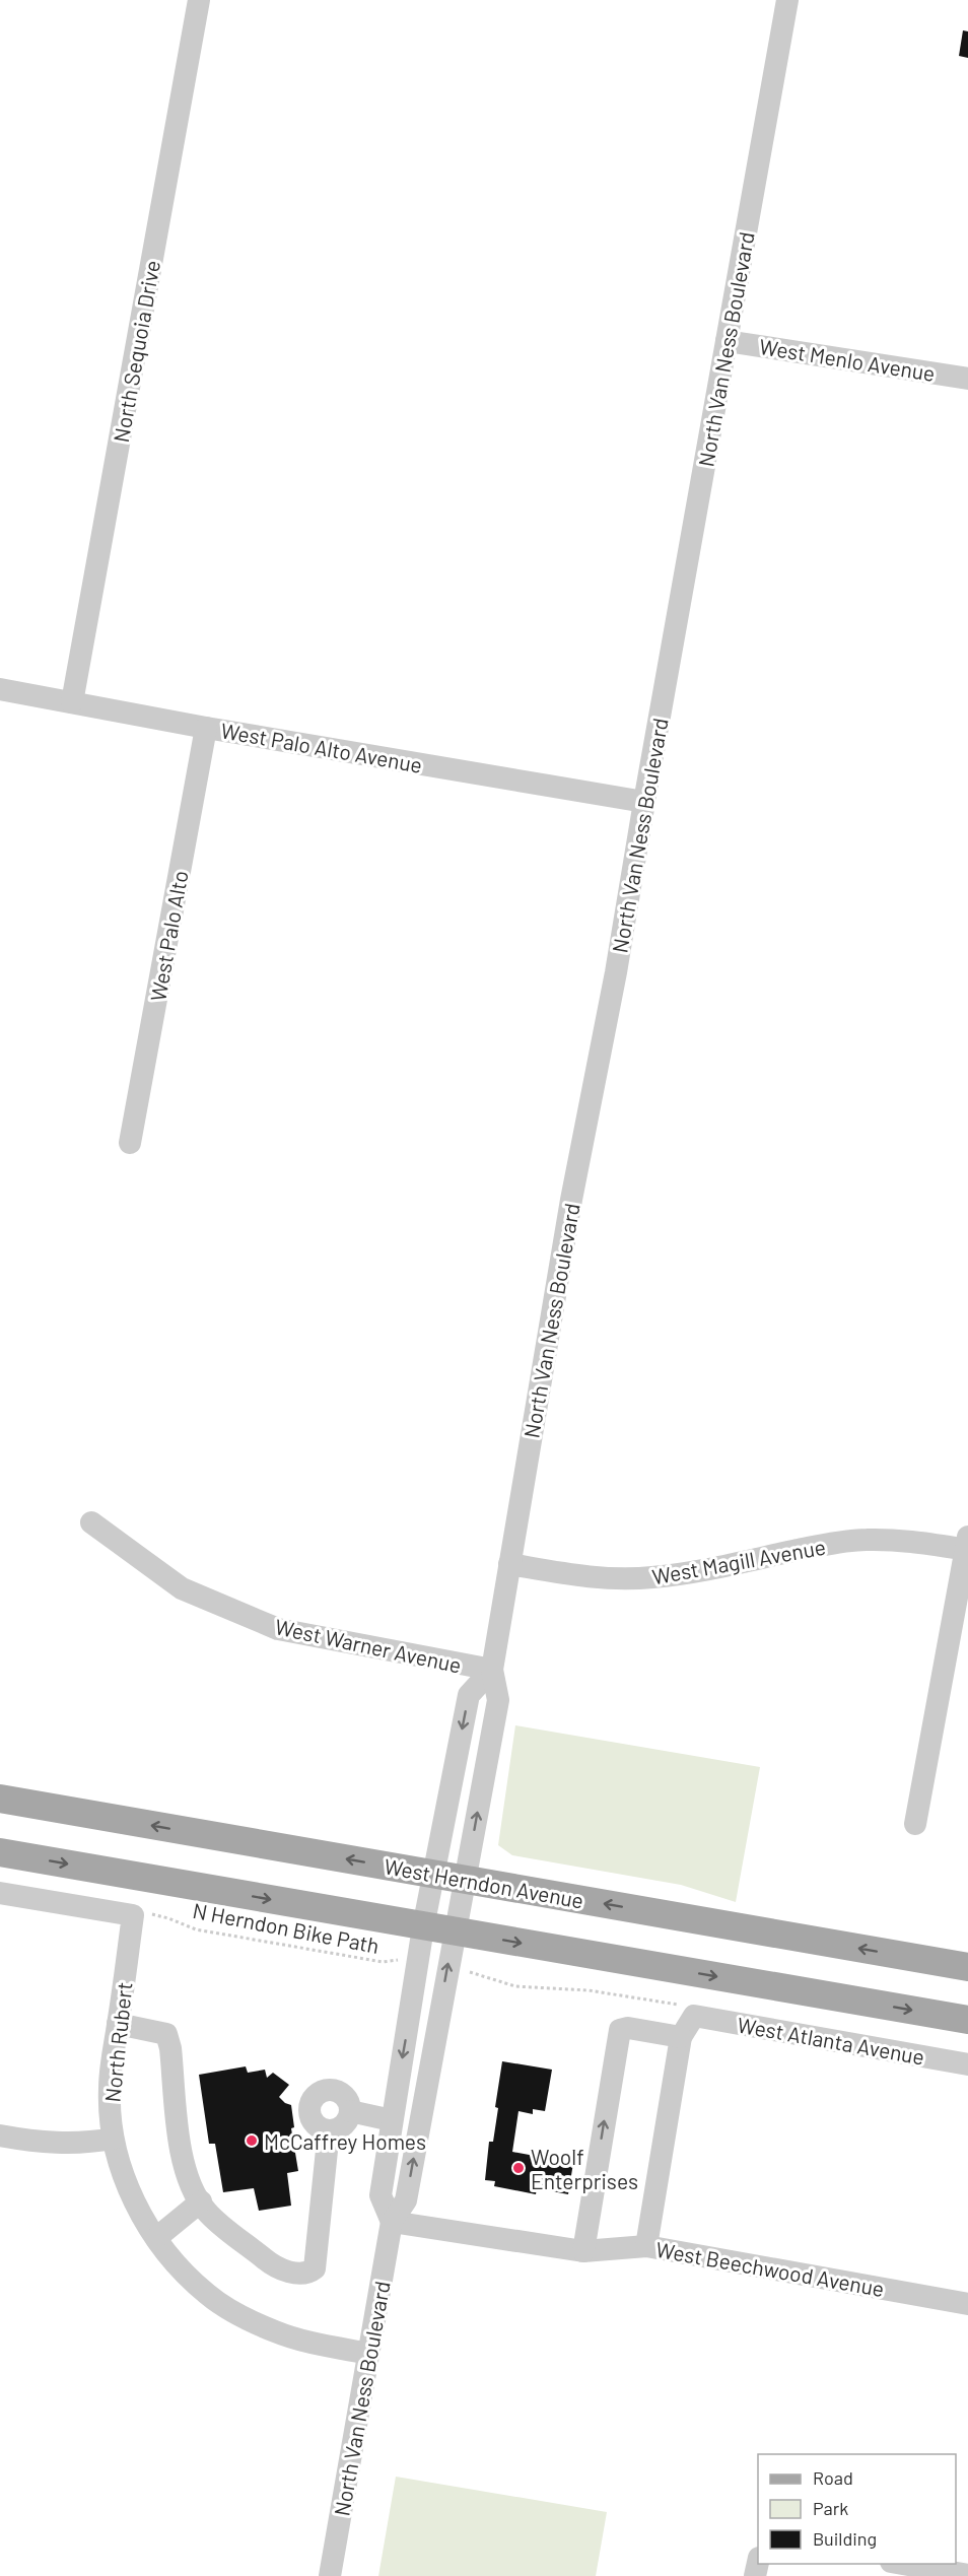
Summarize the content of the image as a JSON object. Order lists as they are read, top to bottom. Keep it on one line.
{"streets":{"main road":["West Herndon Avenue"],"street":["North Van Ness Boulevard","North Sequoia Drive","West Menlo Avenue","West Palo Alto Avenue","West Palo Alto","West Magill Avenue","West Warner Avenue","West Atlanta Avenue","North Rubert","West Beechwood Avenue"],"path":["N Herndon Bike Path"]},"crossings":[["North Van Ness Boulevard","West Menlo Avenue"],["North Van Ness Boulevard","West Palo Alto Avenue"],["North Van Ness Boulevard","West Magill Avenue"],["North Van Ness Boulevard","West Warner Avenue"],["North Van Ness Boulevard","West Herndon Avenue"],["North Van Ness Boulevard","North Rubert"],["North Van Ness Boulevard","West Beechwood Avenue"],["North Sequoia Drive","West Palo Alto Avenue"],["West Palo Alto Avenue","West Palo Alto"],["N Herndon Bike Path","North Rubert"]],"places":["McCaffrey Homes","Woolf Enterprises"],"legend":["Road","Park","Building"]}
